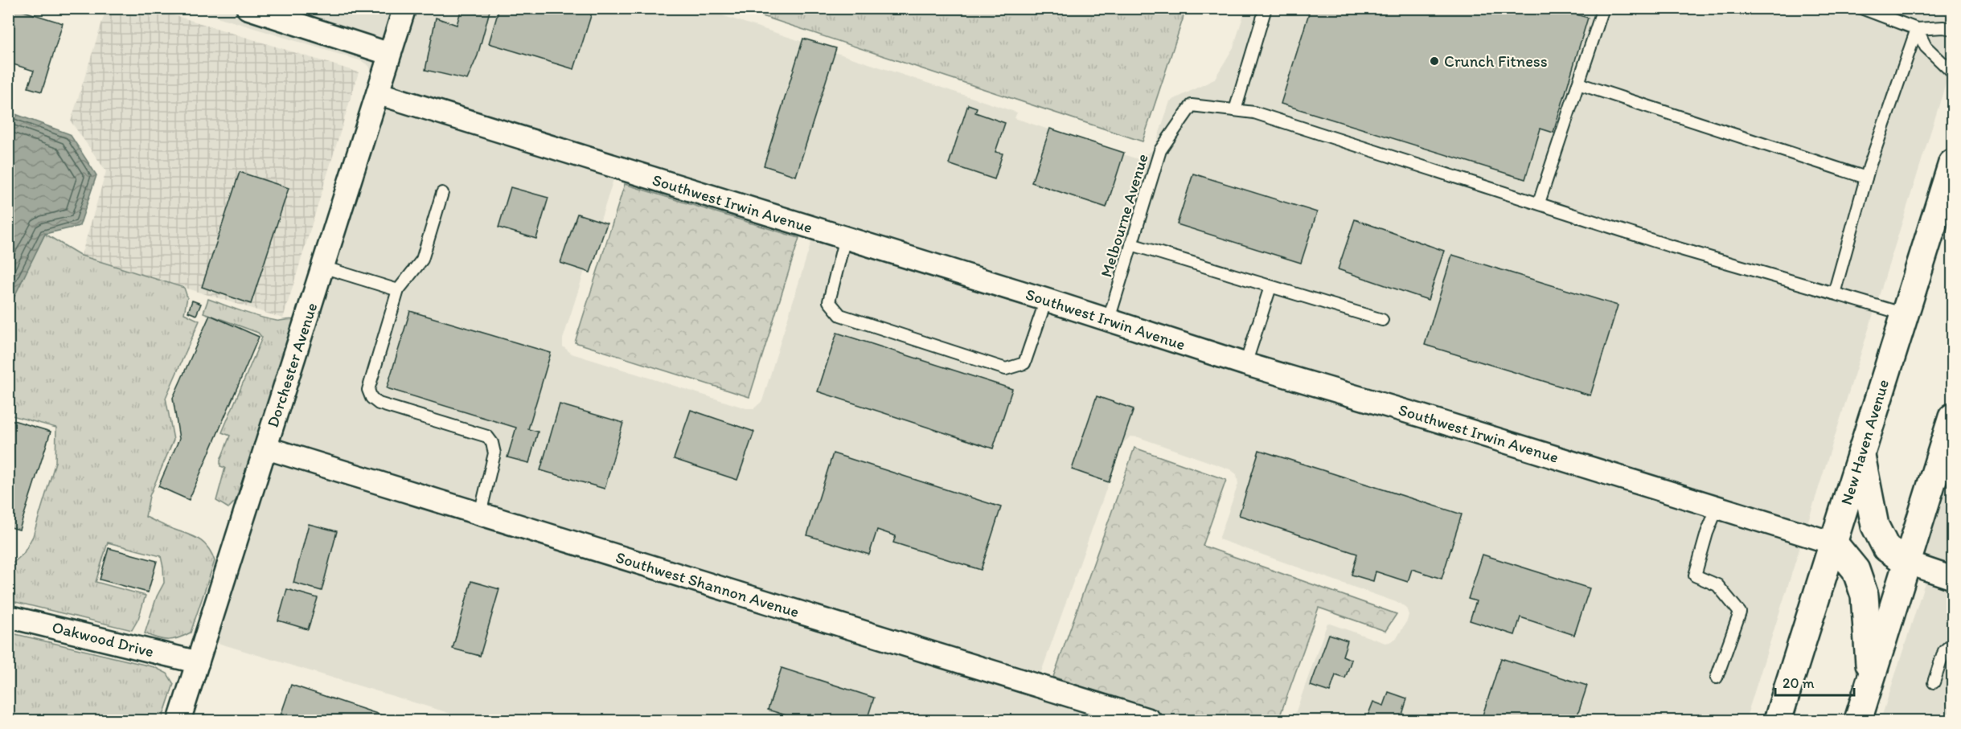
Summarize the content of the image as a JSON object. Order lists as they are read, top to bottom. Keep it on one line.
{"streets":{"main road":["New Haven Avenue"],"street":["Southwest Irwin Avenue","Dorchester Avenue","Southwest Shannon Avenue","Oakwood Drive"],"lane":["Melbourne Avenue"]},"crossings":[["Southwest Irwin Avenue","Melbourne Avenue"],["Southwest Irwin Avenue","Dorchester Avenue"],["Southwest Irwin Avenue","New Haven Avenue"],["Melbourne Avenue","New Haven Avenue"],["Dorchester Avenue","Southwest Shannon Avenue"],["Dorchester Avenue","Oakwood Drive"]],"places":["Crunch Fitness"],"scale_bar":"20 m"}
